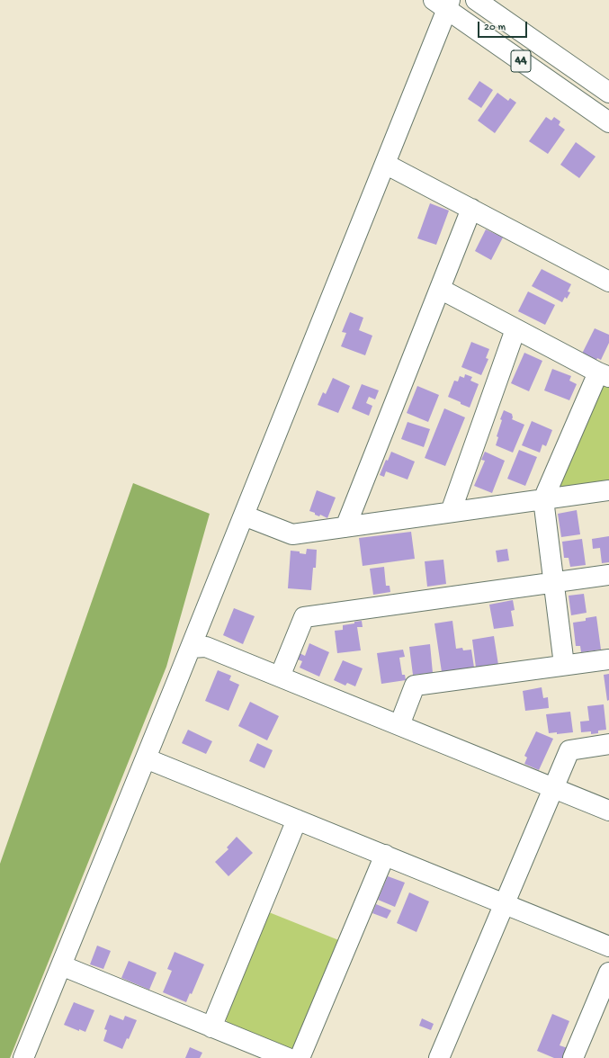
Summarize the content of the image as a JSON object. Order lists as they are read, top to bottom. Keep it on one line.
{"streets":{"street":["44"]},"scale_bar":"20 m"}
